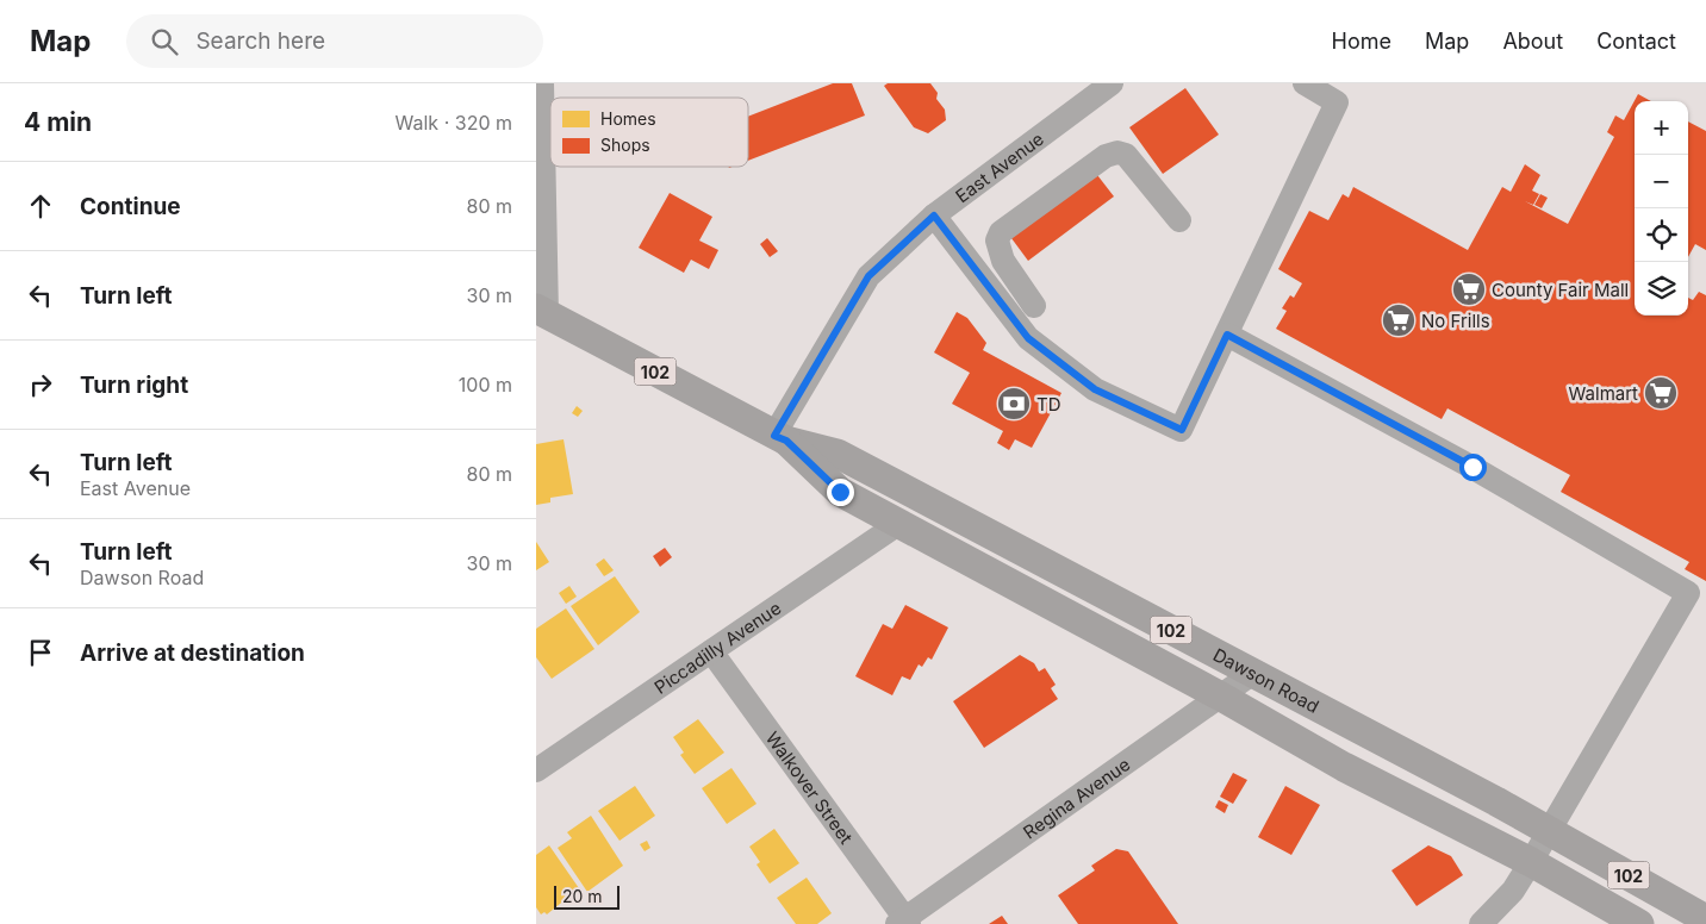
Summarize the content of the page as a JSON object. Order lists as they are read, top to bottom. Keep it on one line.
{"streets":{"main road":["102","Dawson Road"],"street":["East Avenue","Piccadilly Avenue","Walkover Street","Regina Avenue"]},"crossings":[["East Avenue","Dawson Road"],["Piccadilly Avenue","Dawson Road"],["Piccadilly Avenue","Walkover Street"],["Dawson Road","Regina Avenue"],["Walkover Street","Regina Avenue"]],"places":{"supermarket":["County Fair Mall","No Frills","Walmart"],"bank":["TD"]},"legend":["Homes","Shops"],"scale_bar":"20 m","page":{"header":"Map","search":"Search here","nav":["Home","Map","About","Contact"],"heading":["4 min","Walk · 320 m"],"map_buttons":["+","−"],"list":[["Continue","80 m"],["Turn left","30 m"],["Turn right","100 m"],["Turn left","East Avenue","80 m"],["Turn left","Dawson Road","30 m"],"Arrive at destination"],"scale":"20 m"}}
